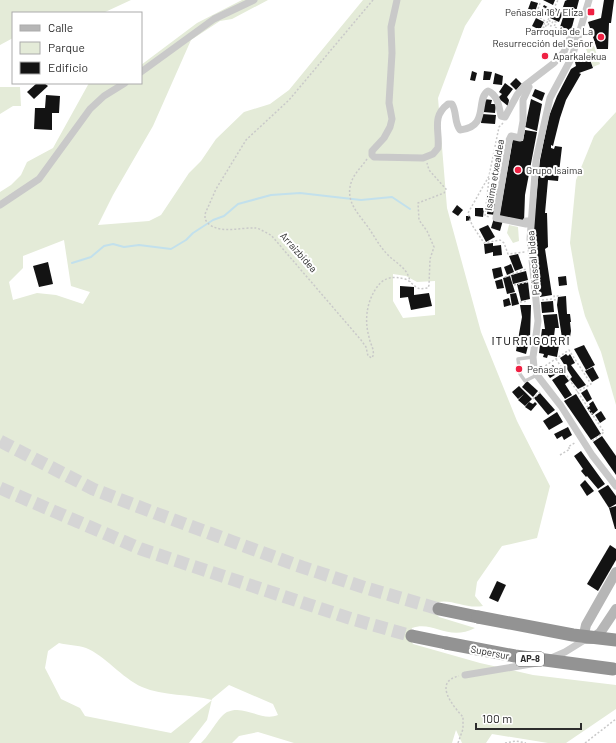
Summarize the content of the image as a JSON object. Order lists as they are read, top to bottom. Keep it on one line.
{"streets":{"highway":["Supersur","AP-8"],"street":["Isaima etxealdea","Peñascal bidea"],"path":["Arraizbidea"]},"crossings":[["Isaima etxealdea","Peñascal bidea"]],"districts":["ITURRIGORRI"],"places":{"transit":["Peñascal 16 / Eliza"],"other":["Parroquia de La Resurrección del Señor","Aparkalekua","Grupo Isaima","Peñascal"]},"legend":["Calle","Parque","Edificio"],"scale_bar":"100 m"}
